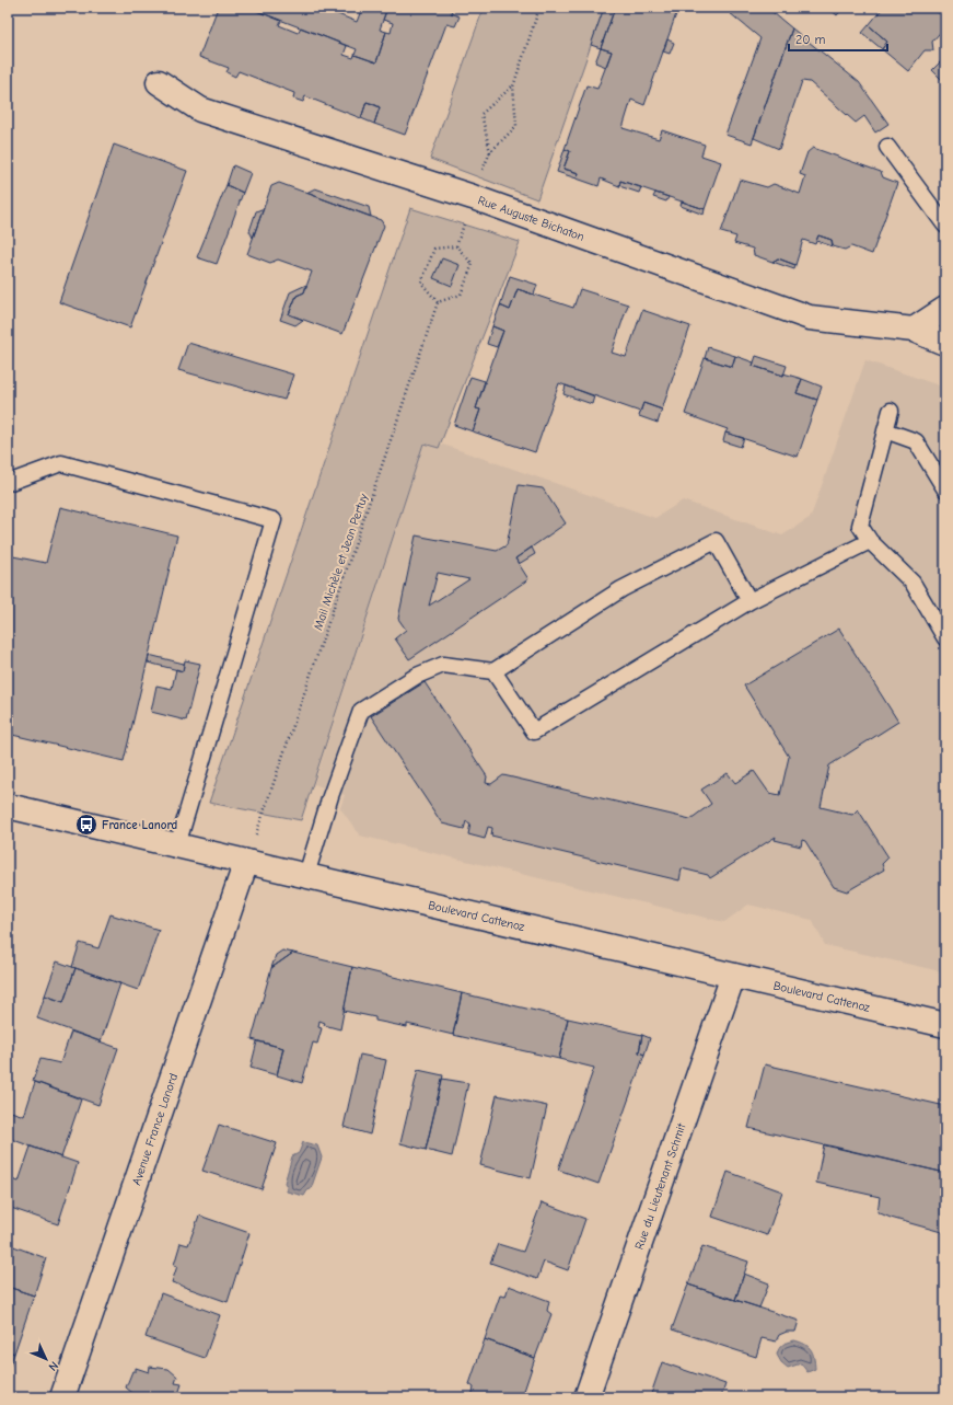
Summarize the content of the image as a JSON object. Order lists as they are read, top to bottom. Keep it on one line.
{"streets":{"street":["Rue Auguste Bichaton","Boulevard Cattenoz","Avenue France Lanord","Rue du Lieutenant Schmit"],"path":["Mail Michèle et Jean Pertuy"]},"crossings":[["Boulevard Cattenoz","Avenue France Lanord"],["Boulevard Cattenoz","Rue du Lieutenant Schmit"]],"places":{"bus stop":["France Lanord"]},"scale_bar":"20 m","north":"bottom right"}
